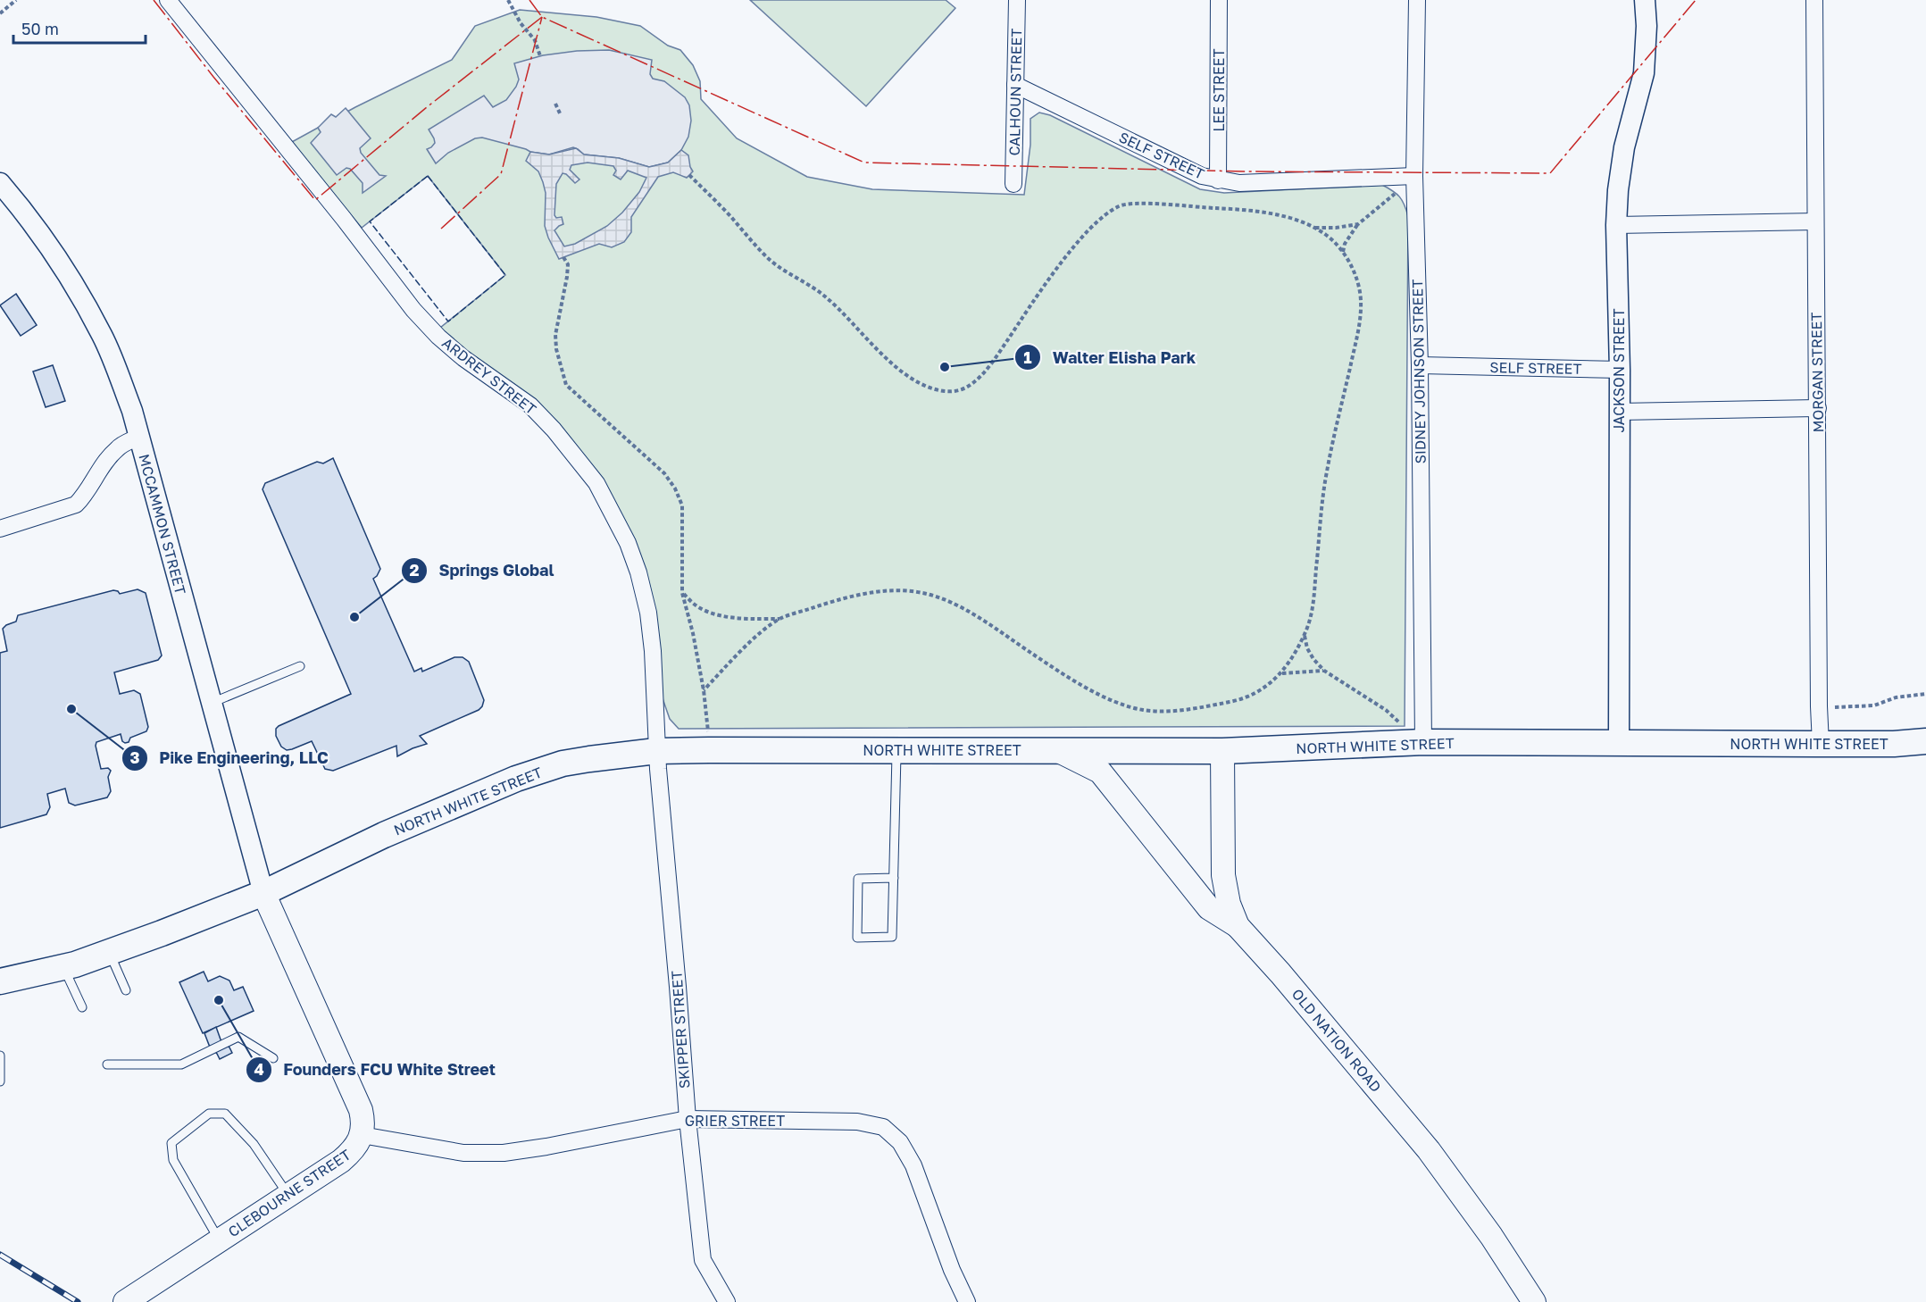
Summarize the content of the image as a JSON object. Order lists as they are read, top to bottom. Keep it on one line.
{"streets":{"main road":["NORTH WHITE STREET","OLD NATION ROAD","CLEBOURNE STREET"],"street":["LEE STREET","CALHOUN STREET","SELF STREET","JACKSON STREET","SIDNEY JOHNSON STREET","MORGAN STREET","ARDREY STREET","MCCAMMON STREET","SKIPPER STREET","GRIER STREET"]},"crossings":[["LEE STREET","SELF STREET"],["CALHOUN STREET","SELF STREET"],["SELF STREET","JACKSON STREET"],["SELF STREET","SIDNEY JOHNSON STREET"],["JACKSON STREET","NORTH WHITE STREET"],["SIDNEY JOHNSON STREET","NORTH WHITE STREET"],["MORGAN STREET","NORTH WHITE STREET"],["ARDREY STREET","NORTH WHITE STREET"],["ARDREY STREET","SKIPPER STREET"],["MCCAMMON STREET","NORTH WHITE STREET"],["MCCAMMON STREET","CLEBOURNE STREET"],["NORTH WHITE STREET","SKIPPER STREET"],["NORTH WHITE STREET","OLD NATION ROAD"],["NORTH WHITE STREET","CLEBOURNE STREET"],["SKIPPER STREET","GRIER STREET"],["GRIER STREET","CLEBOURNE STREET"]],"places":["Walter Elisha Park","Springs Global","Pike Engineering, LLC","Founders FCU White Street"],"scale_bar":"50 m"}
